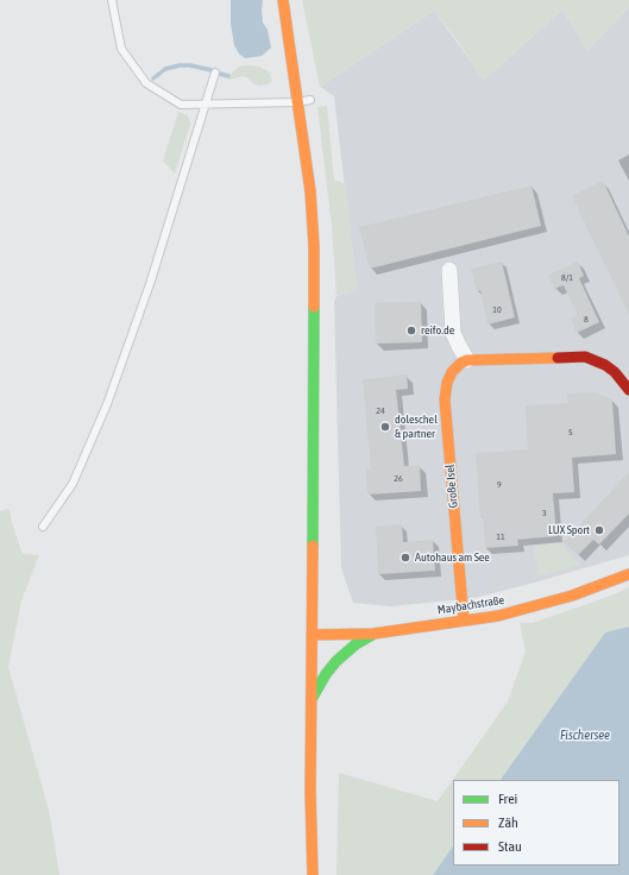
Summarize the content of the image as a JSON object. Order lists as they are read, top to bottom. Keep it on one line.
{"streets":{"street":["Große Isel","Maybachstraße"]},"crossings":[["Große Isel","Maybachstraße"]],"water":["Fischersee"],"places":["reifo.de","doleschel & partner","LUX Sport","Autohaus am See"],"house_numbers":["8/1","10","8","24","5","26","9","3","11"],"legend":["Frei","Zäh","Stau"]}
